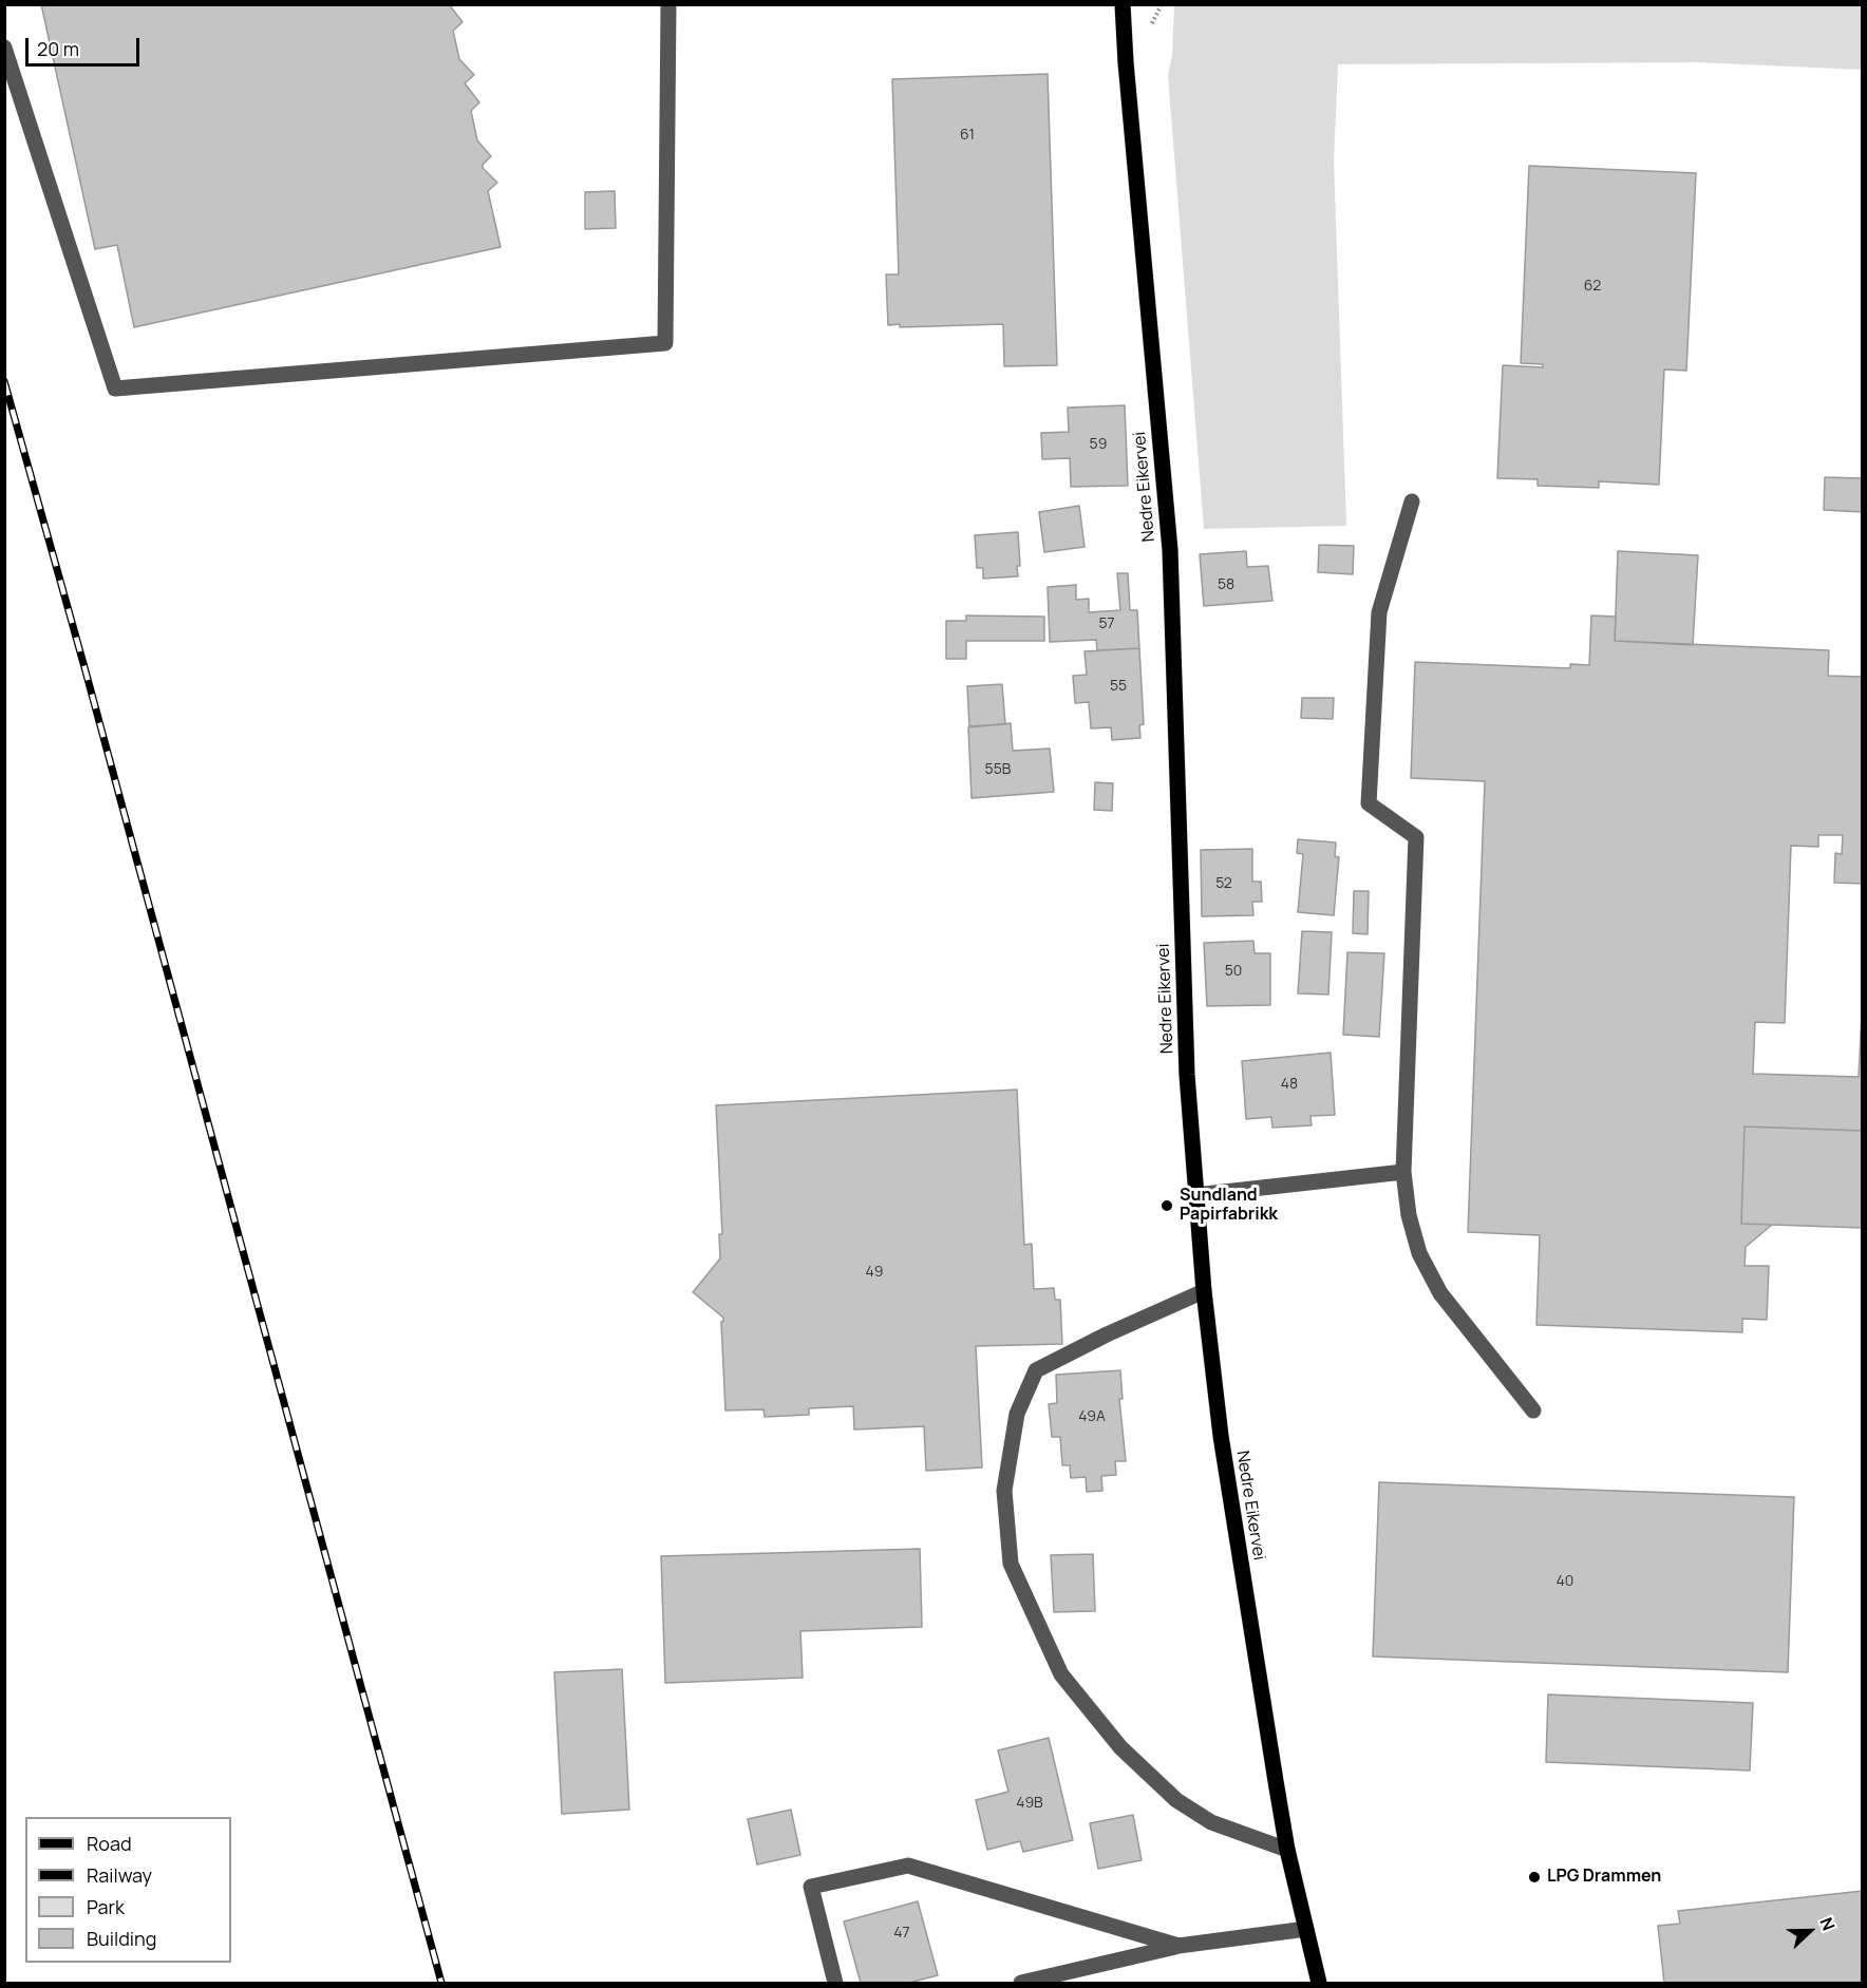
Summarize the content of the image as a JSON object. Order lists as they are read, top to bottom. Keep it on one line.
{"streets":{"main road":["Nedre Eikervei"]},"places":["Sundland Papirfabrikk","LPG Drammen"],"house_numbers":["61","62","59","58","57","55","55B","52","50","48","49","49A","40","49B","47"],"legend":["Road","Railway","Park","Building"],"scale_bar":"20 m","north":"right"}
